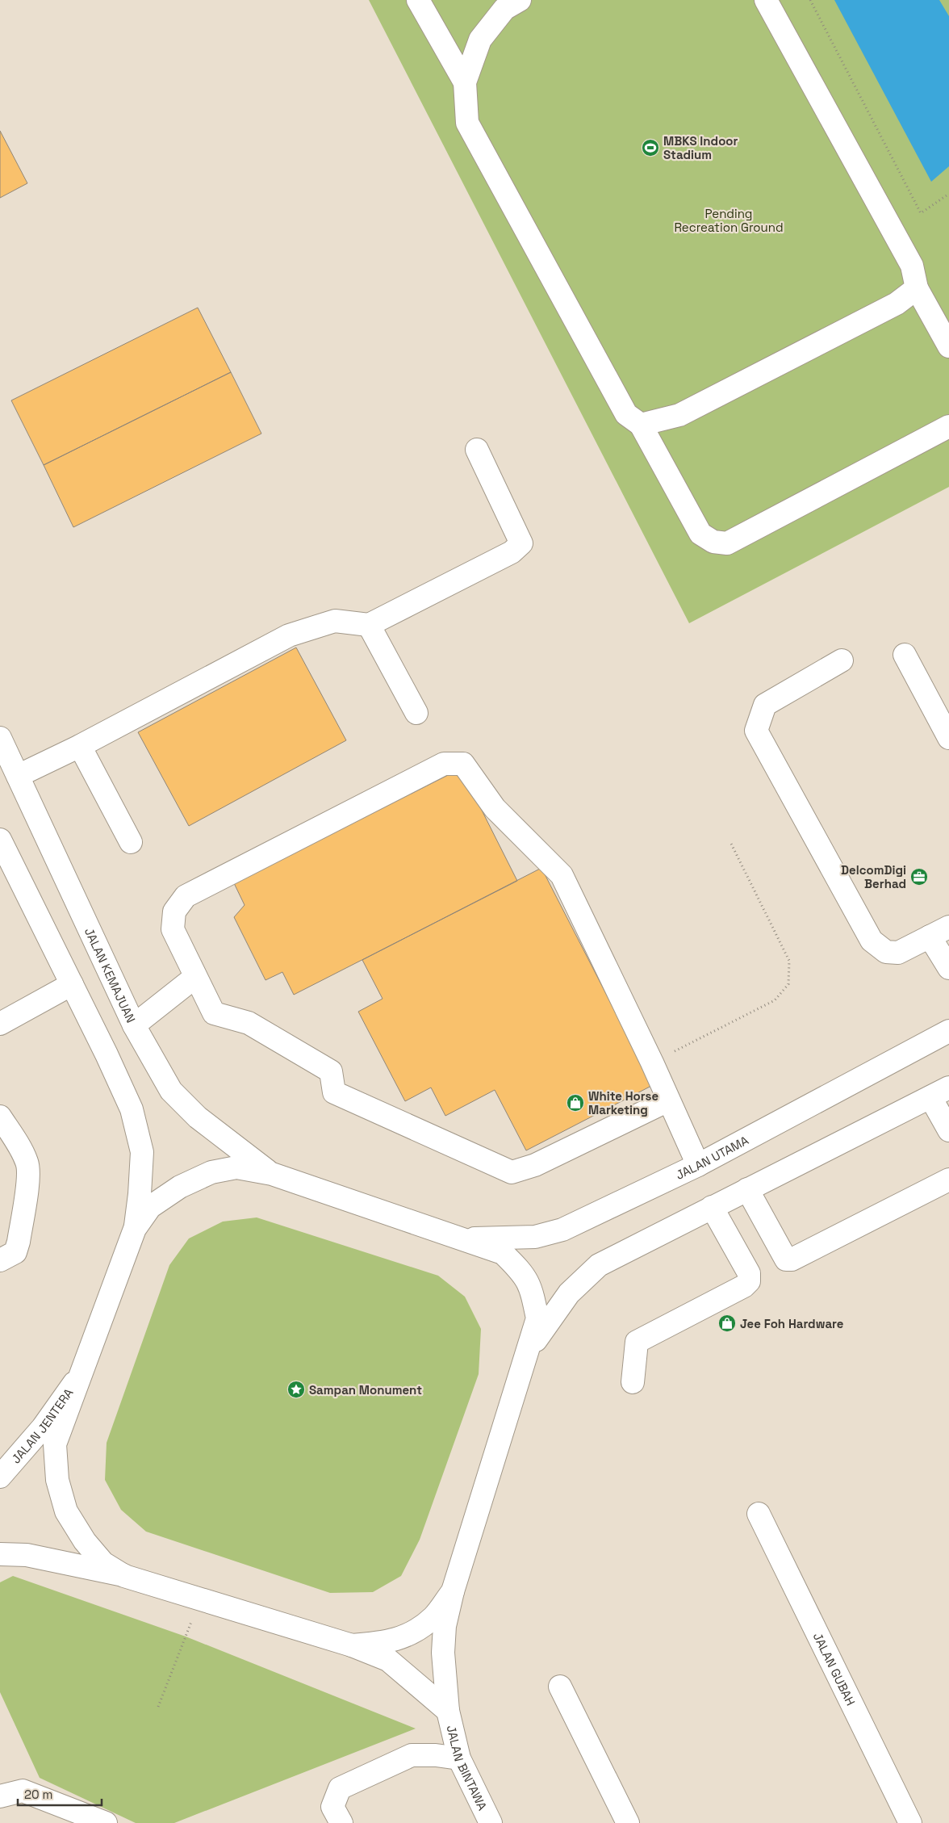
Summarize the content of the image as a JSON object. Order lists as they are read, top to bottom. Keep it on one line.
{"streets":{"main road":["JALAN KEMAJUAN","JALAN UTAMA","JALAN JENTERA","JALAN GUBAH","JALAN BINTAWA"]},"crossings":[["JALAN KEMAJUAN","JALAN BINTAWA"],["JALAN UTAMA","JALAN BINTAWA"]],"parks":["Pending Recreation Ground"],"places":{"sports":["MBKS Indoor Stadium"],"office":["DelcomDigi Berhad"],"shop":["White Horse Marketing","Jee Foh Hardware"],"place":["Sampan Monument"]},"scale_bar":"20 m"}
